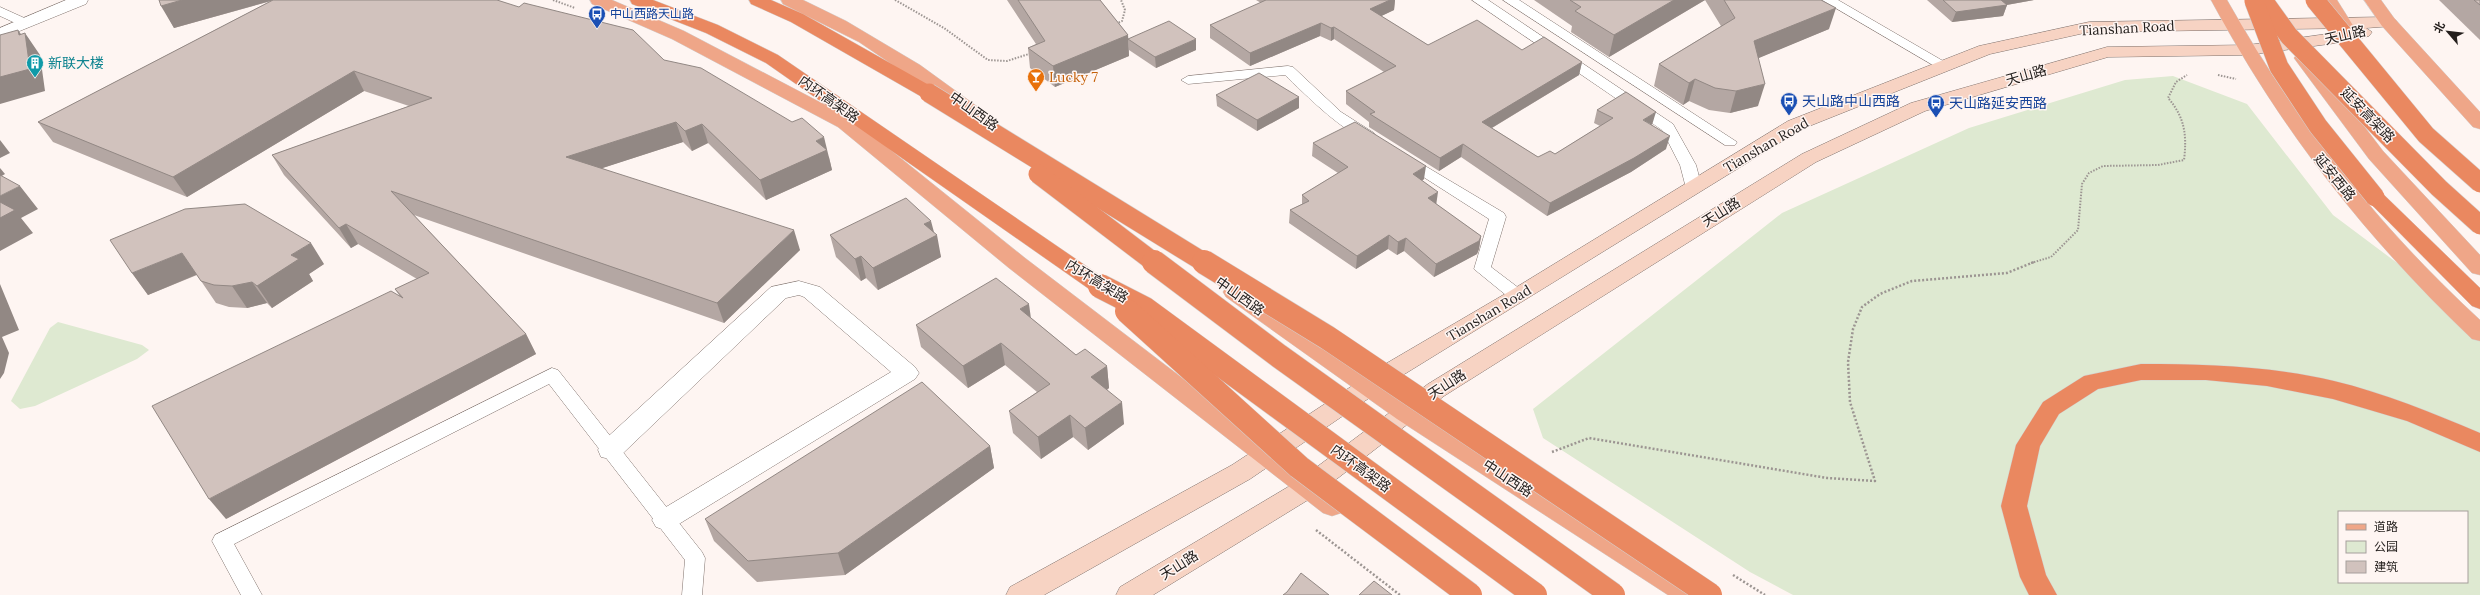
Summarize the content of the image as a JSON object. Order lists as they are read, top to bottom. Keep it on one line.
{"streets":{"highway":["内环高架路","延安高架路"],"main road":["Tianshan Road","天山路","中山西路","延安西路"]},"crossings":[["Tianshan Road","天山路"],["Tianshan Road","中山西路"],["Tianshan Road","延安西路"],["天山路","中山西路"],["天山路","延安西路"]],"places":{"bus stop":["中山西路天山路","天山路中山西路","天山路延安西路"],"building":["新联大楼"],"bar":["Lucky 7"]},"legend":["道路","公园","建筑"],"north":"top left"}
